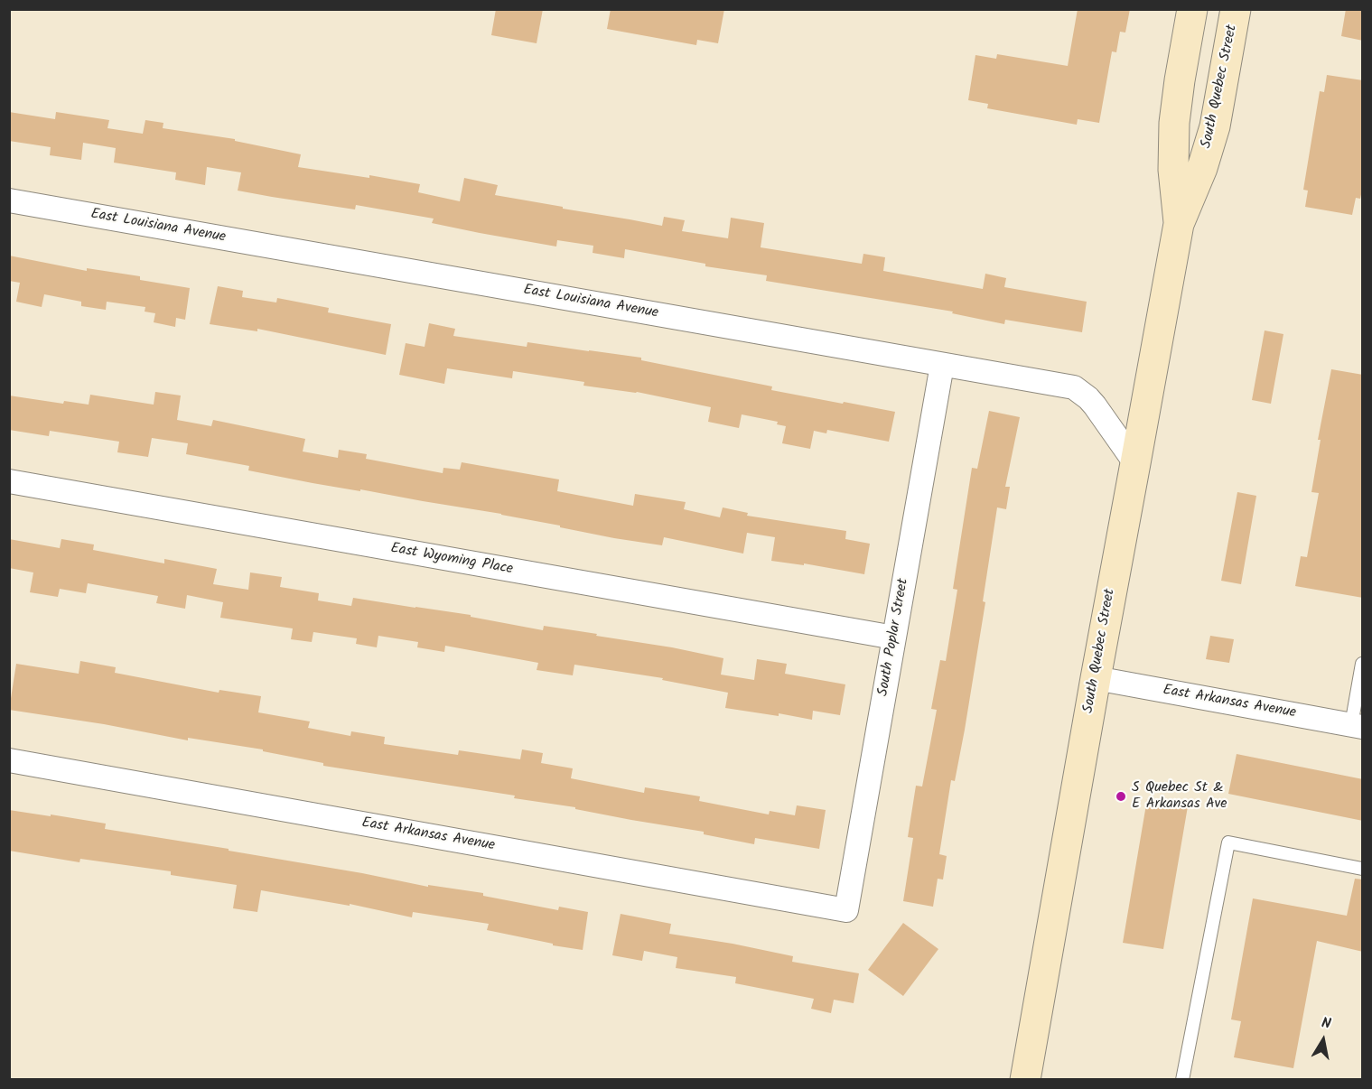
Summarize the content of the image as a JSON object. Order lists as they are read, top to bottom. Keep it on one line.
{"streets":{"main road":["South Quebec Street"],"street":["East Louisiana Avenue","East Wyoming Place","South Poplar Street","East Arkansas Avenue"]},"crossings":[["South Quebec Street","East Louisiana Avenue"],["South Quebec Street","East Arkansas Avenue"],["East Louisiana Avenue","South Poplar Street"],["East Wyoming Place","South Poplar Street"],["South Poplar Street","East Arkansas Avenue"]],"places":["S Quebec St & E Arkansas Ave"],"north":"top"}
